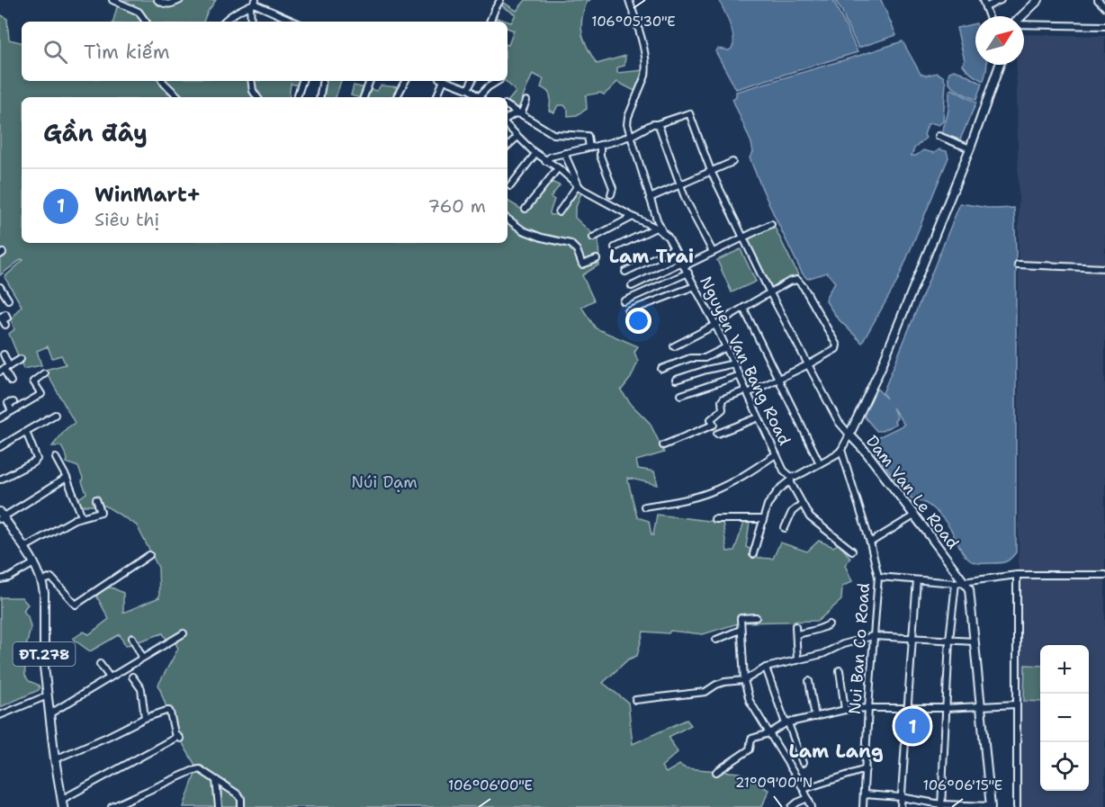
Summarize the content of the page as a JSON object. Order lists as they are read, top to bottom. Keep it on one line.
{"streets":{"main road":["Dam Van Le Road","ĐT.278"],"street":["Nguyen Van Bang Road","Nui Ban Co Road"]},"districts":["Lam Trai","Lam Lang"],"parks":["Núi Dạm"],"north":"top right","page":{"search":"Tìm kiếm","heading":"Gần đây","list":[{"mark":"1","name":"WinMart+","note":"Siêu thị","value":"760 m"}],"map_buttons":["+","−"],"pins":"1"},"coordinates":["106°05'30\"E","21°09'00\"N","106°06'00\"E","106°06'15\"E"]}
